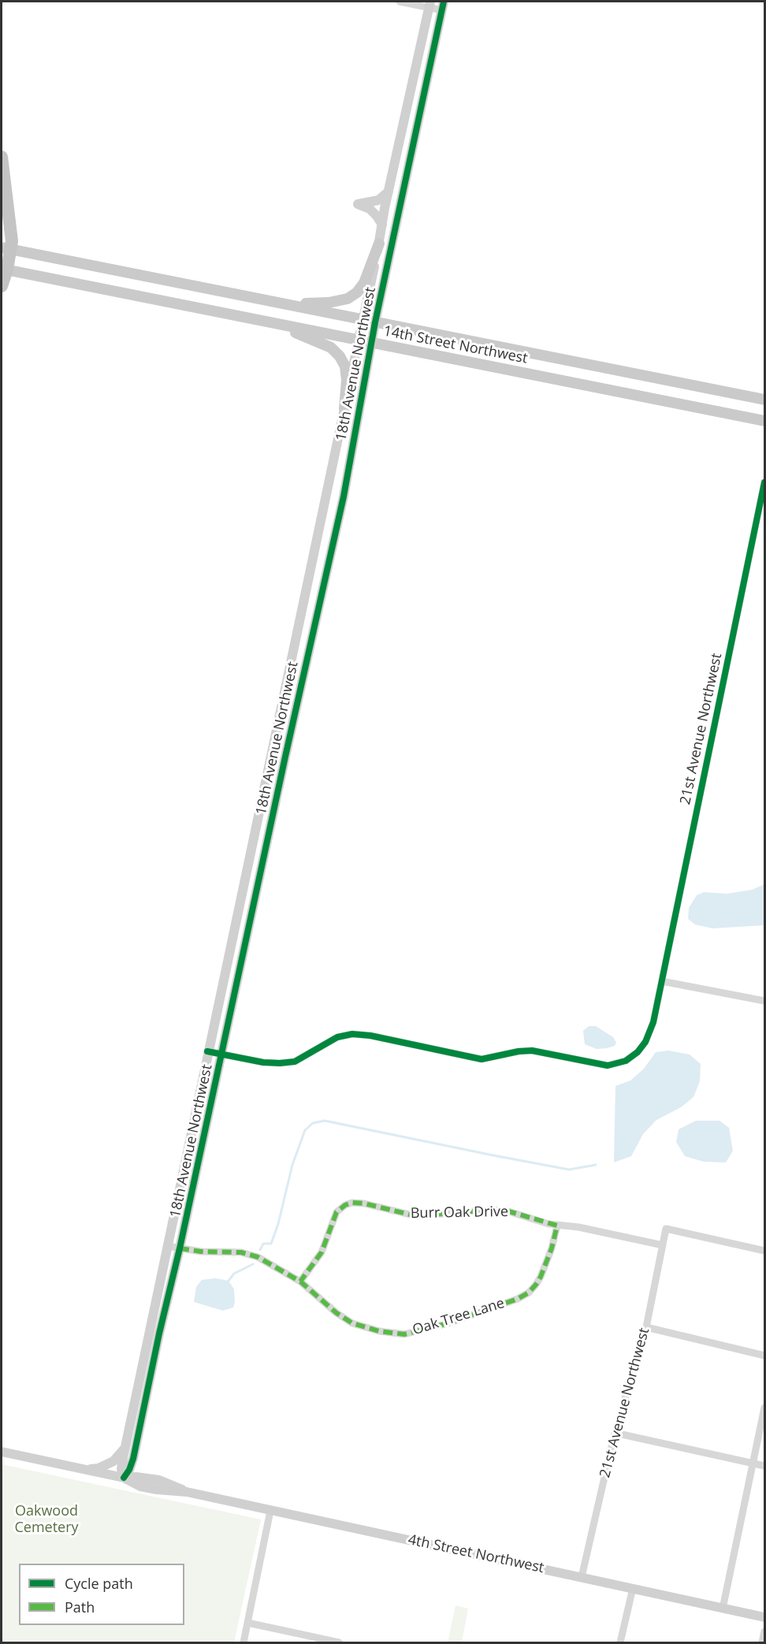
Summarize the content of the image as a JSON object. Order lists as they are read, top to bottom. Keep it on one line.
{"streets":{"main road":["14th Street Northwest"],"street":["18th Avenue Northwest","21st Avenue Northwest","Burr Oak Drive","Oak Tree Lane","4th Street Northwest"]},"crossings":[["14th Street Northwest","18th Avenue Northwest"],["18th Avenue Northwest","21st Avenue Northwest"],["18th Avenue Northwest","Oak Tree Lane"],["18th Avenue Northwest","4th Street Northwest"],["21st Avenue Northwest","Burr Oak Drive"],["21st Avenue Northwest","4th Street Northwest"],["Burr Oak Drive","Oak Tree Lane"]],"parks":["Oakwood Cemetery"],"legend":["Cycle path","Path"]}
